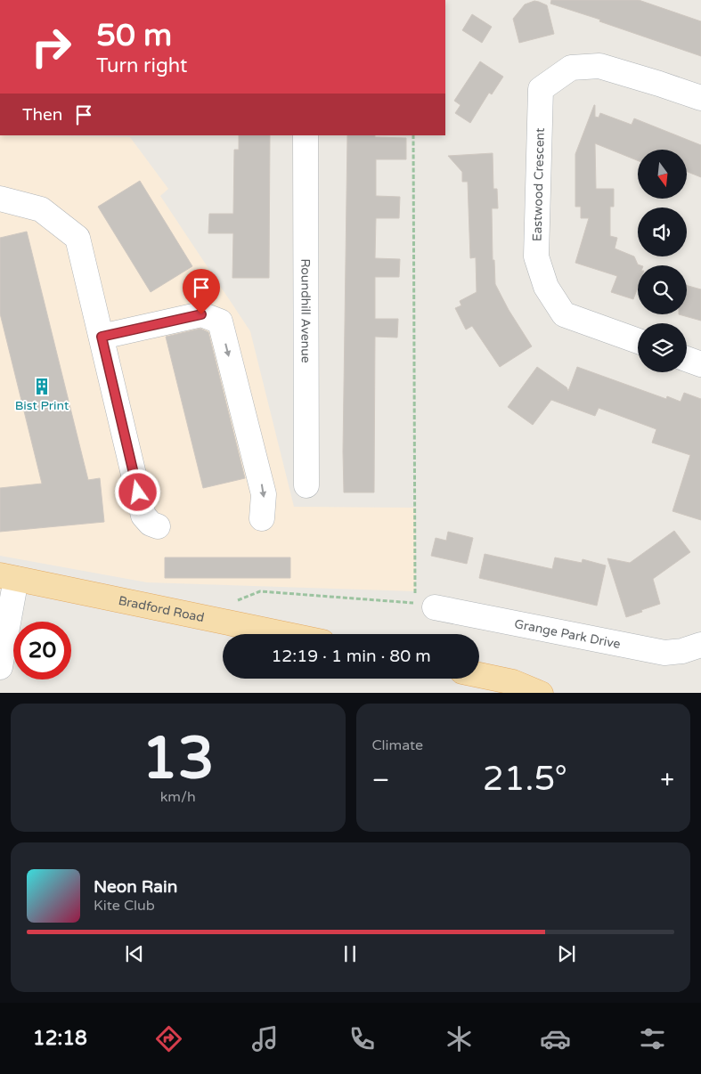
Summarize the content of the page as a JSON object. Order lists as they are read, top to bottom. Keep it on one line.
{"streets":{"main road":["Bradford Road"],"street":["Eastwood Crescent","Roundhill Avenue","Grange Park Drive"]},"places":{"building":["Bist Print"]},"north":"bottom","page":{"turn":["50 m","Turn right"],"then":"Then","limit":"20","trip":"12:19 · 1 min · 80 m","tile":[["13","km/h"],"Climate"],"heat":["−","21.5°","+"],"song":["Neon Rain","Kite Club"],"tabs":"12:18"}}
